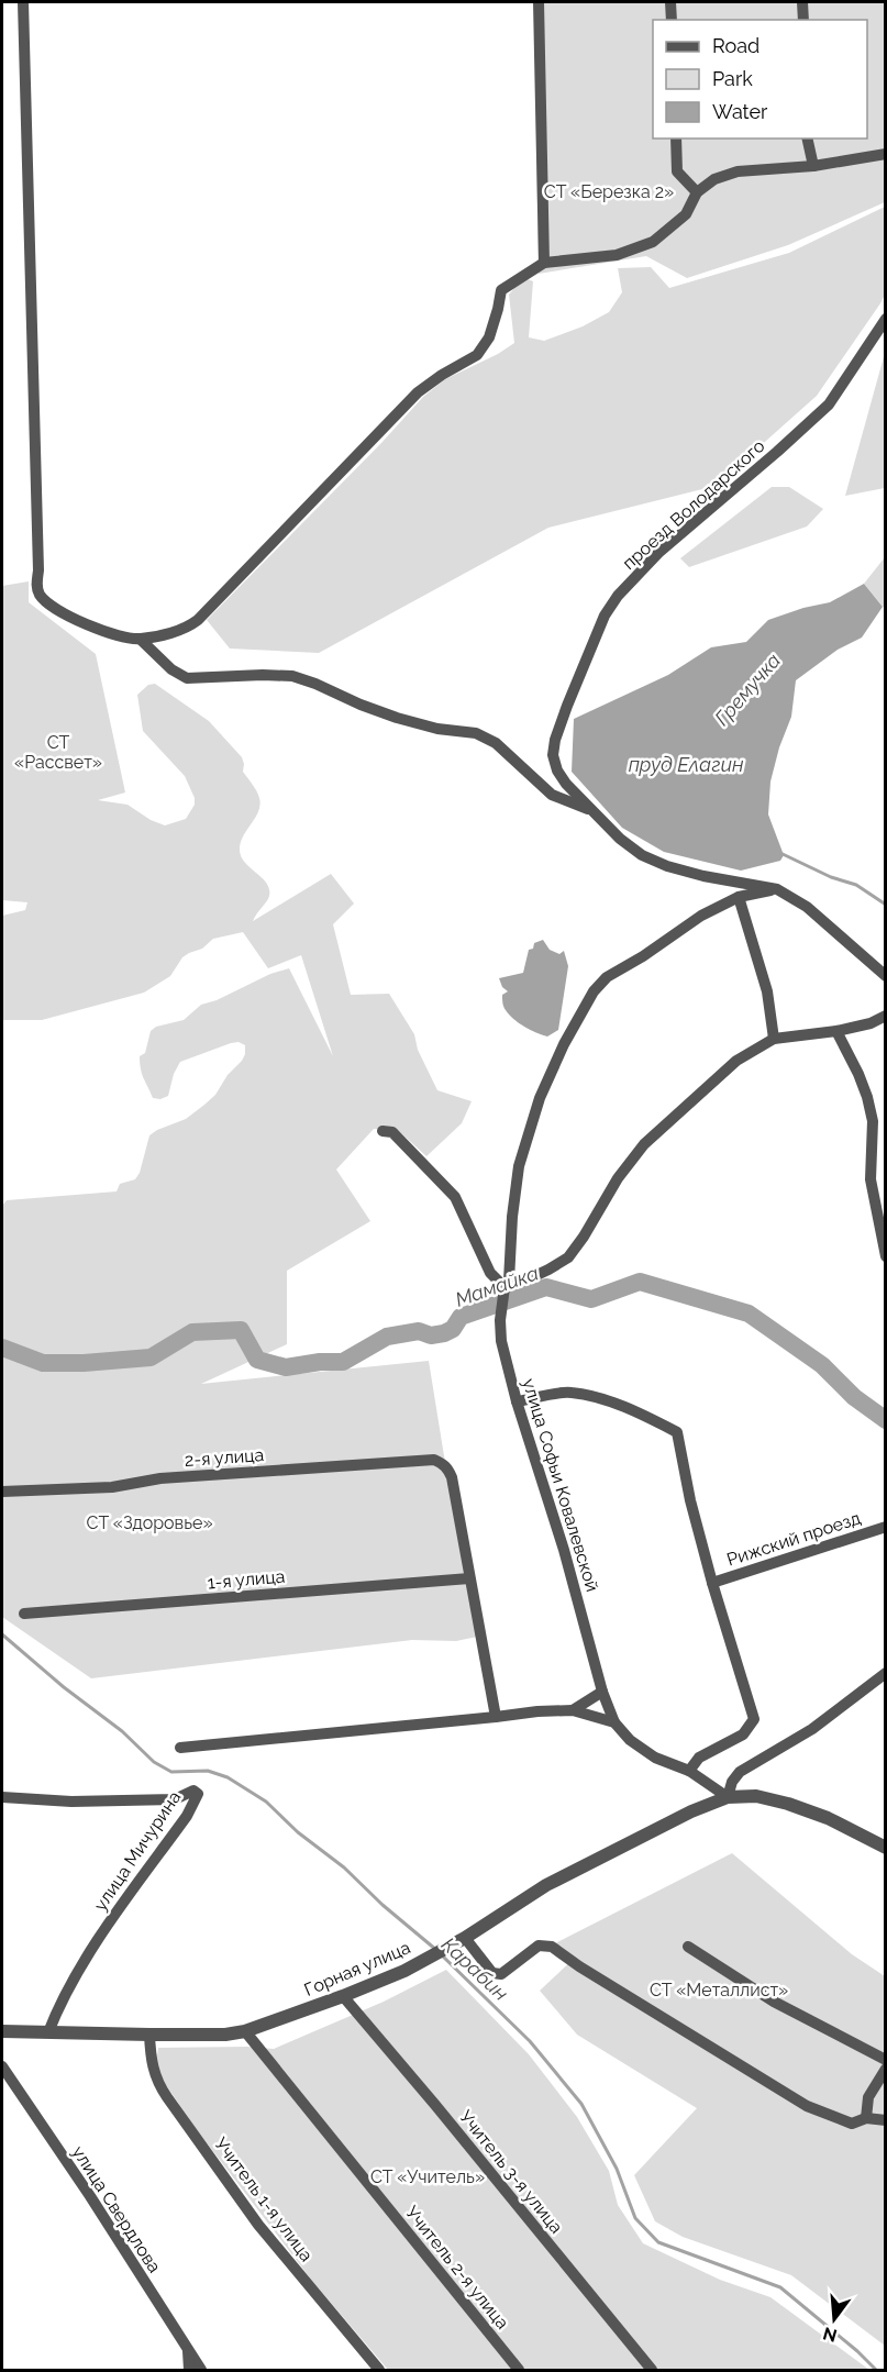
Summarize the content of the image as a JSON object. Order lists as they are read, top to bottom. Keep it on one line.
{"streets":{"street":["проезд Володарского","2-я улица","улица Софьи Ковалевской","Рижский проезд","1-я улица","улица Мичурина","Горная улица","Учитель 3-я улица","Учитель 1-я улица","улица Свердлова","Учитель 2-я улица"]},"crossings":[["проезд Володарского","улица Софьи Ковалевской"],["2-я улица","1-я улица"],["улица Софьи Ковалевской","Рижский проезд"],["улица Мичурина","Горная улица"],["Горная улица","Учитель 3-я улица"],["Горная улица","Учитель 1-я улица"],["Горная улица","Учитель 2-я улица"]],"water":["Гремучка","пруд Елагин","Мамайка","Карабин"],"parks":["СТ «Березка 2»","СТ «Рассвет»","СТ «Здоровье»","СТ «Металлист»","СТ «Учитель»"],"legend":["Road","Park","Water"],"north":"bottom"}
